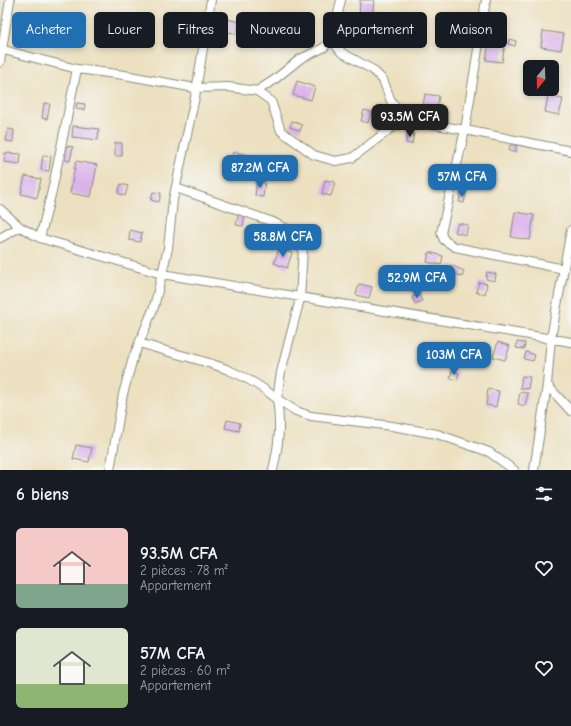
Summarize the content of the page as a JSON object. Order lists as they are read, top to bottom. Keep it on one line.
{"north":"bottom","page":{"chip":["Acheter","Louer","Filtres","Nouveau","Appartement","Maison"],"price":["93.5M CFA","87.2M CFA","57M CFA","58.8M CFA","52.9M CFA","103M CFA"],"heading":"6 biens","list":[{"name":"93.5M CFA","note":"2 pièces · 78 m² · Appartement"},{"name":"57M CFA","note":"2 pièces · 60 m² · Appartement"}]}}
